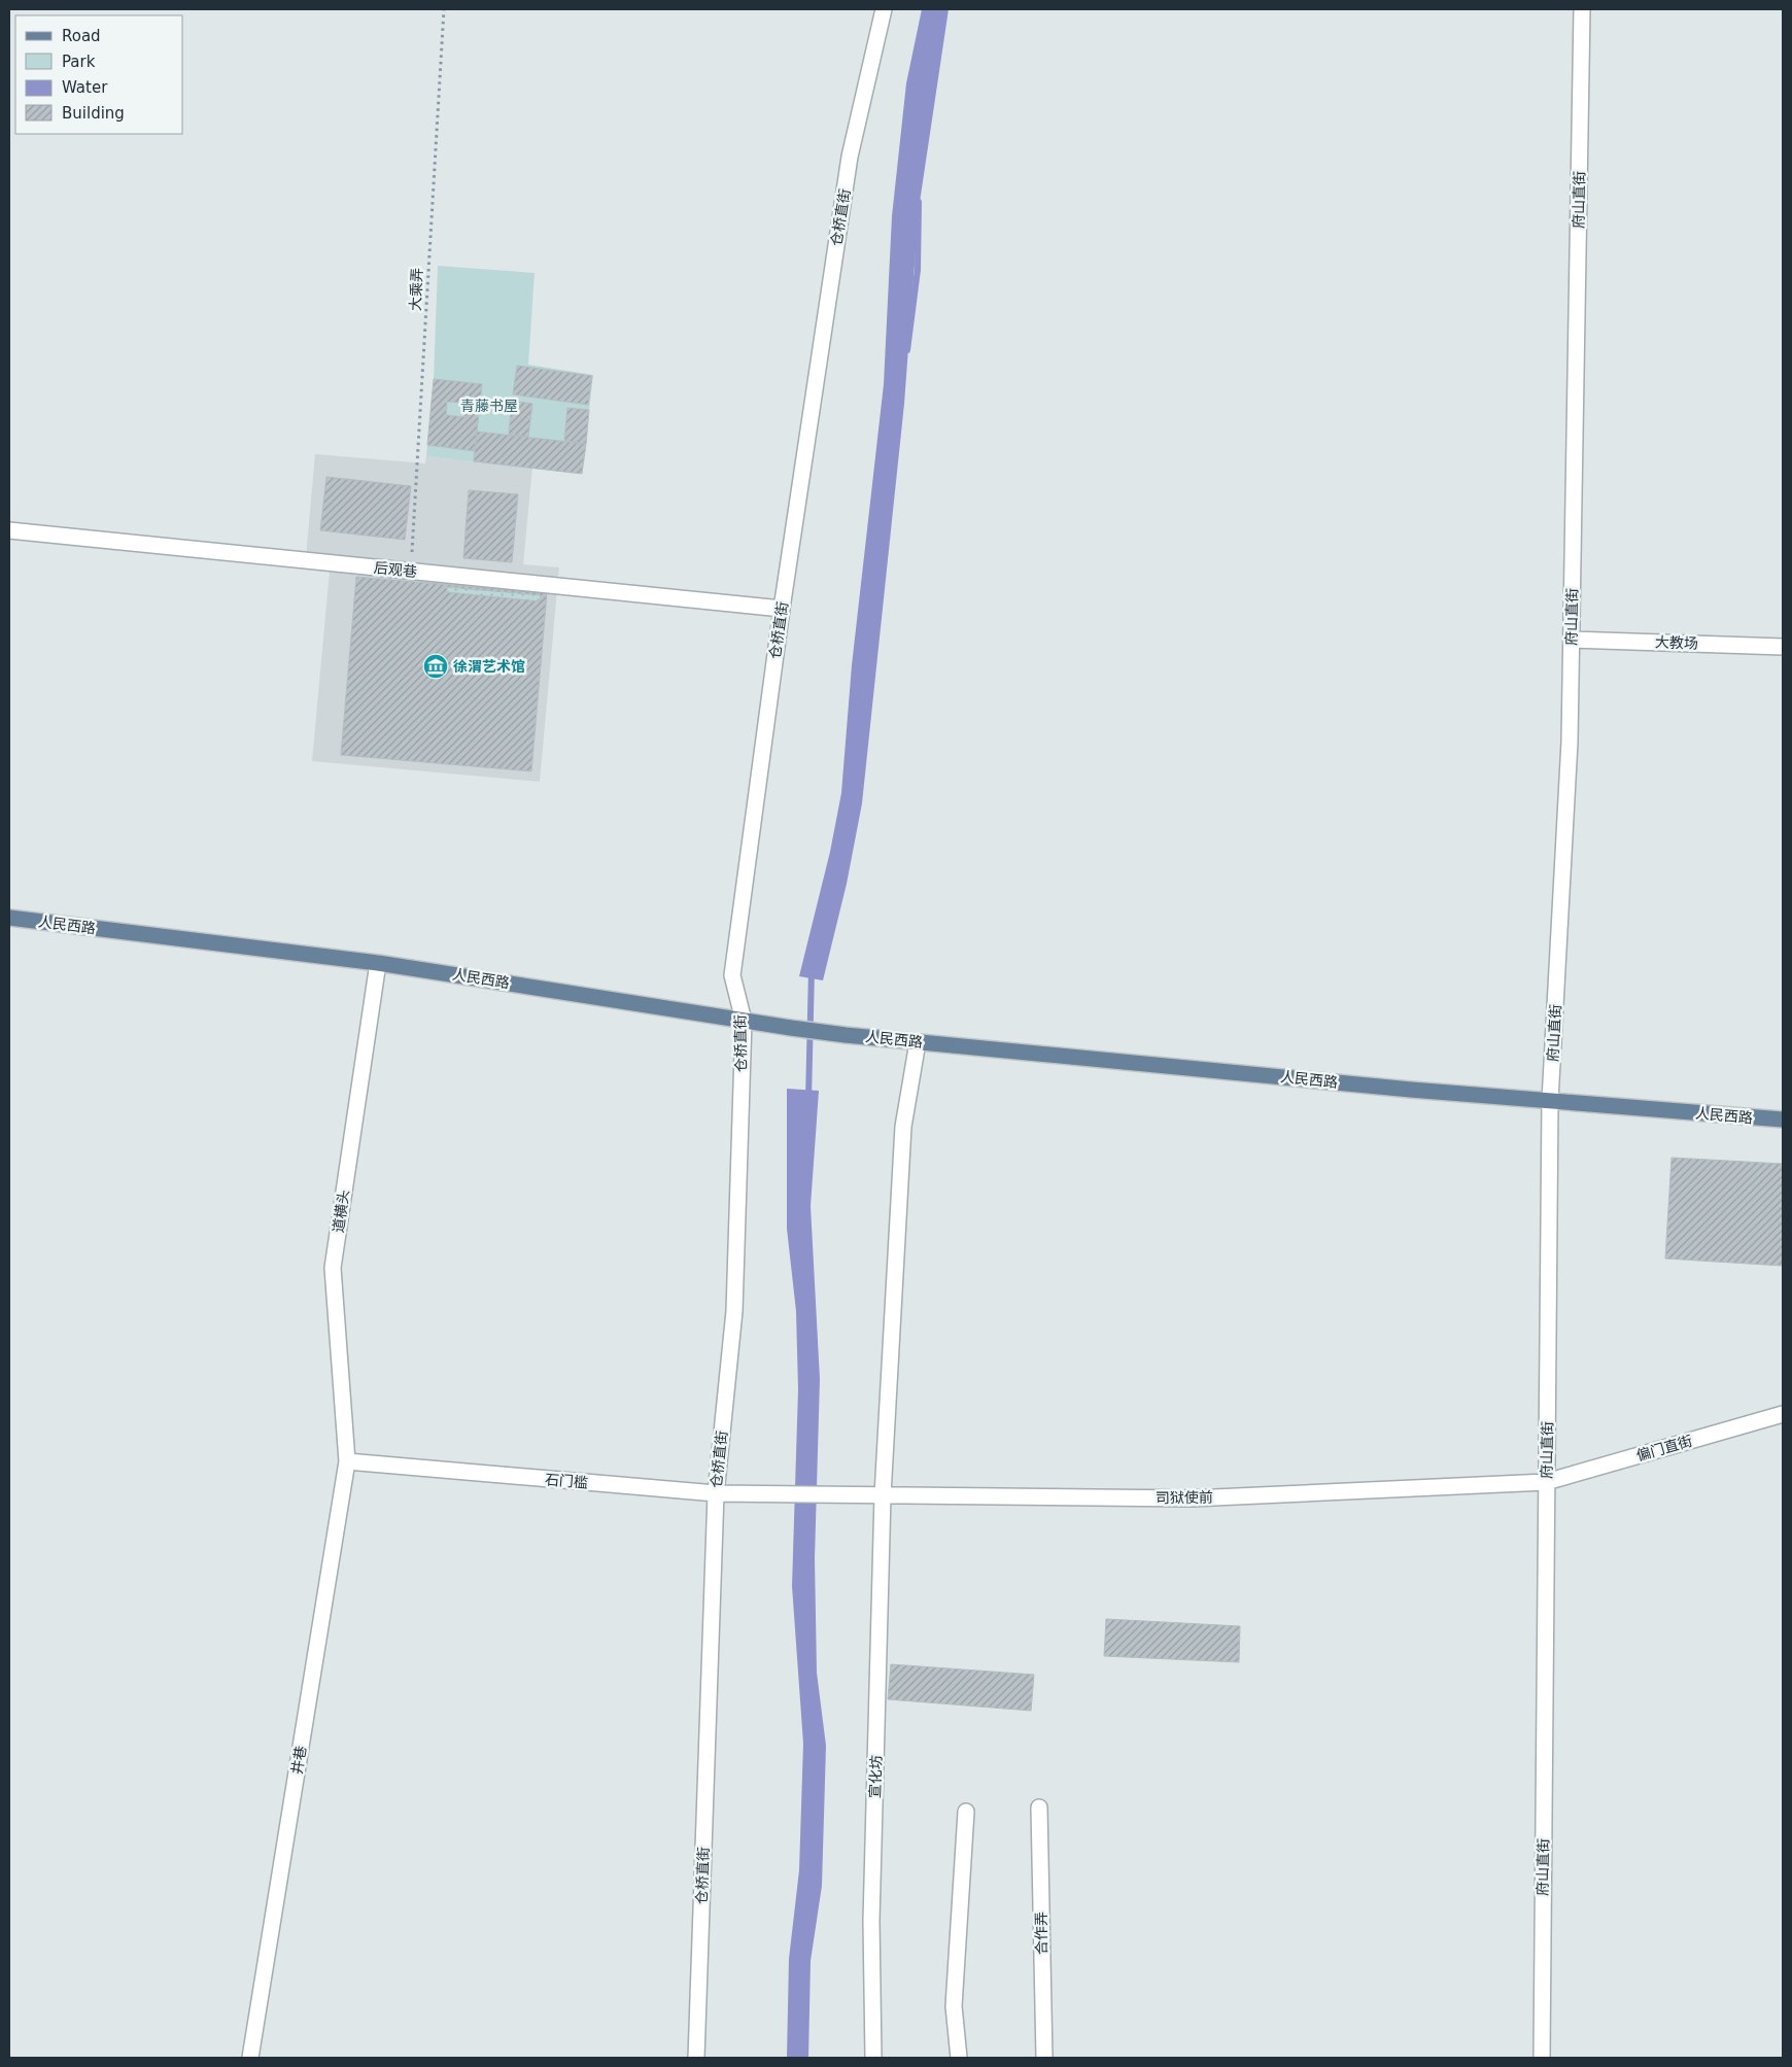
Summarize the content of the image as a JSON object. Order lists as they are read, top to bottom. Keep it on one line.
{"streets":{"main road":["人民西路"],"street":["府山直街","仓桥直街","后观巷","大教场","道横头","偏门直街","石门槛","司狱使前","井巷","宣化坊","合作弄"],"path":["大乘弄"]},"crossings":[["府山直街","大教场"],["府山直街","人民西路"],["府山直街","偏门直街"],["府山直街","司狱使前"],["仓桥直街","后观巷"],["仓桥直街","人民西路"],["仓桥直街","石门槛"],["大乘弄","后观巷"],["人民西路","道横头"],["人民西路","宣化坊"],["道横头","石门槛"],["道横头","井巷"],["偏门直街","司狱使前"],["石门槛","司狱使前"],["石门槛","井巷"],["司狱使前","宣化坊"]],"parks":["青藤书屋"],"places":{"museum":["徐渭艺术馆"]},"legend":["Road","Park","Water","Building"]}
